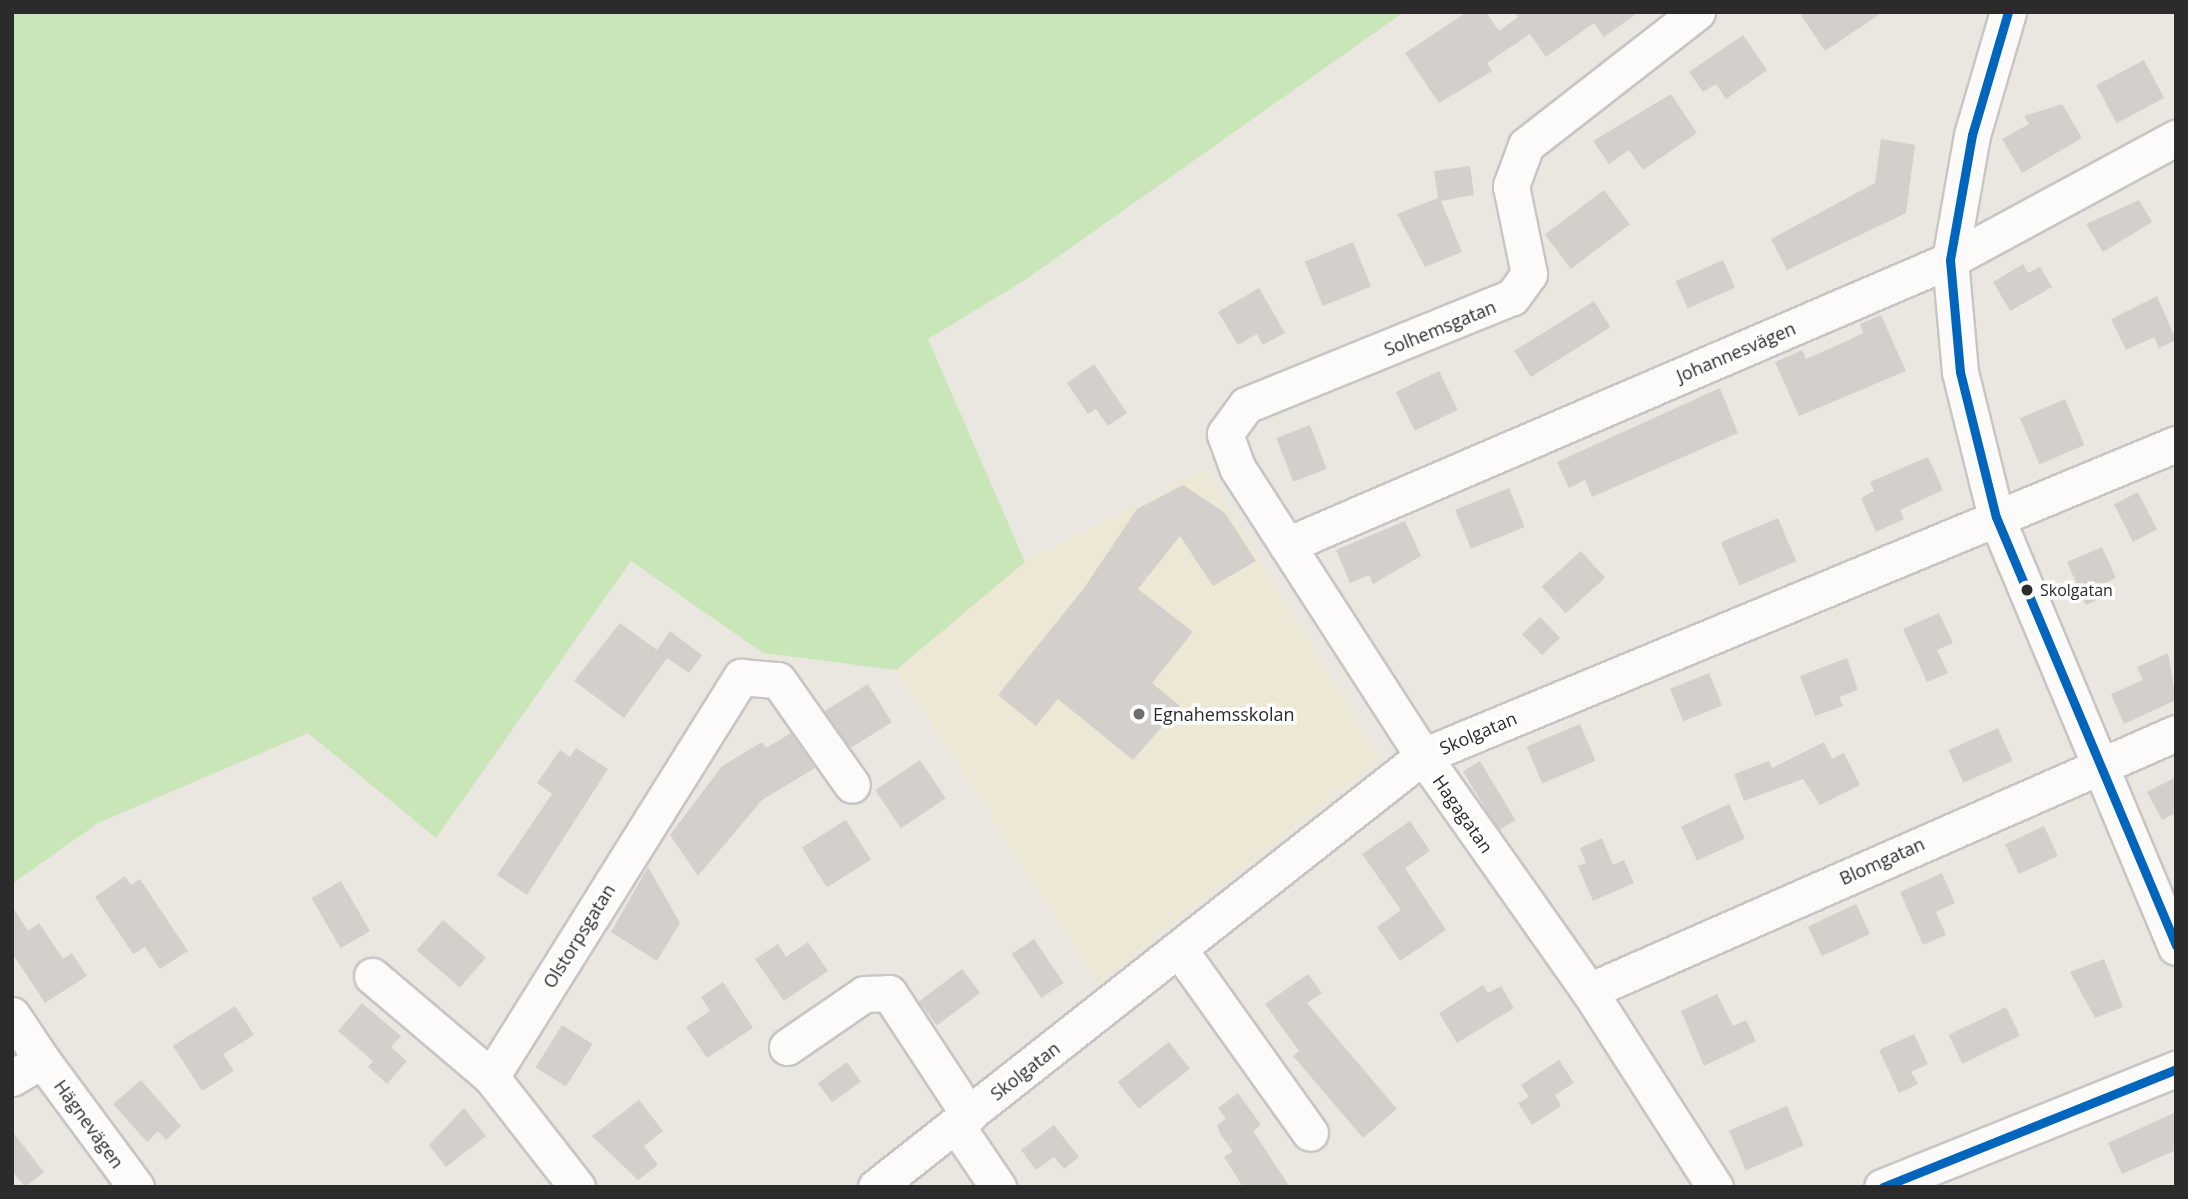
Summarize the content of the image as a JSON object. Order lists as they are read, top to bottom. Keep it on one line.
{"streets":{"street":["Solhemsgatan","Johannesvägen","Skolgatan","Hagagatan","Blomgatan","Olstorpsgatan","Hägnevägen"]},"crossings":[["Solhemsgatan","Hagagatan"],["Johannesvägen","Hagagatan"],["Skolgatan","Hagagatan"],["Hagagatan","Blomgatan"]],"places":["Skolgatan","Egnahemsskolan"]}
